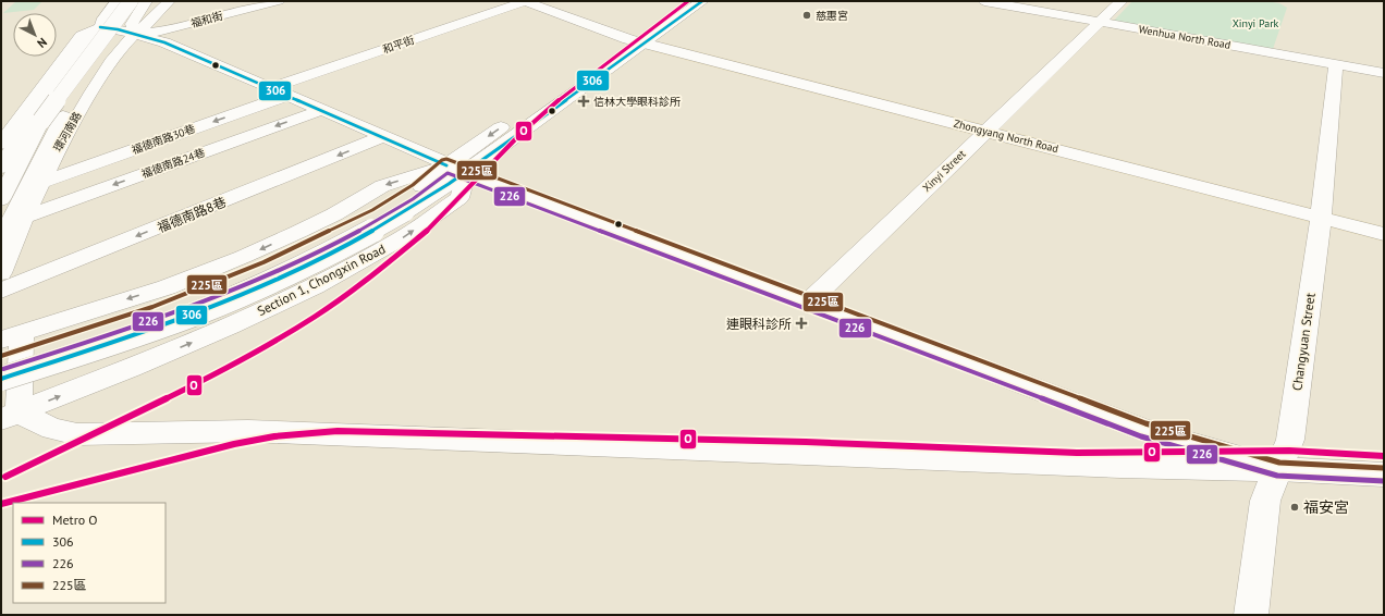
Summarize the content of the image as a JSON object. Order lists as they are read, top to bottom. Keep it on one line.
{"streets":{"main road":["福和街","Wenhua North Road","和平街","環河南路","Zhongyang North Road","福德南路30巷","福德南路24巷","Xinyi Street","福德南路8巷","Section 1, Chongxin Road","Changyuan Street"]},"crossings":[["福和街","環河南路"],["Wenhua North Road","Xinyi Street"],["Wenhua North Road","Changyuan Street"],["和平街","Zhongyang North Road"],["環河南路","福德南路30巷"],["環河南路","福德南路24巷"],["Zhongyang North Road","Xinyi Street"],["Zhongyang North Road","Changyuan Street"]],"parks":["Xinyi Park"],"places":{"other":["慈惠宮","福安宮"],"health":["信林大學眼科診所","連眼科診所"]},"lines":["metro line O","transit line 306","transit line 225區","transit line 226"],"legend":["Metro O","306","226","225區"],"north":"bottom right"}
